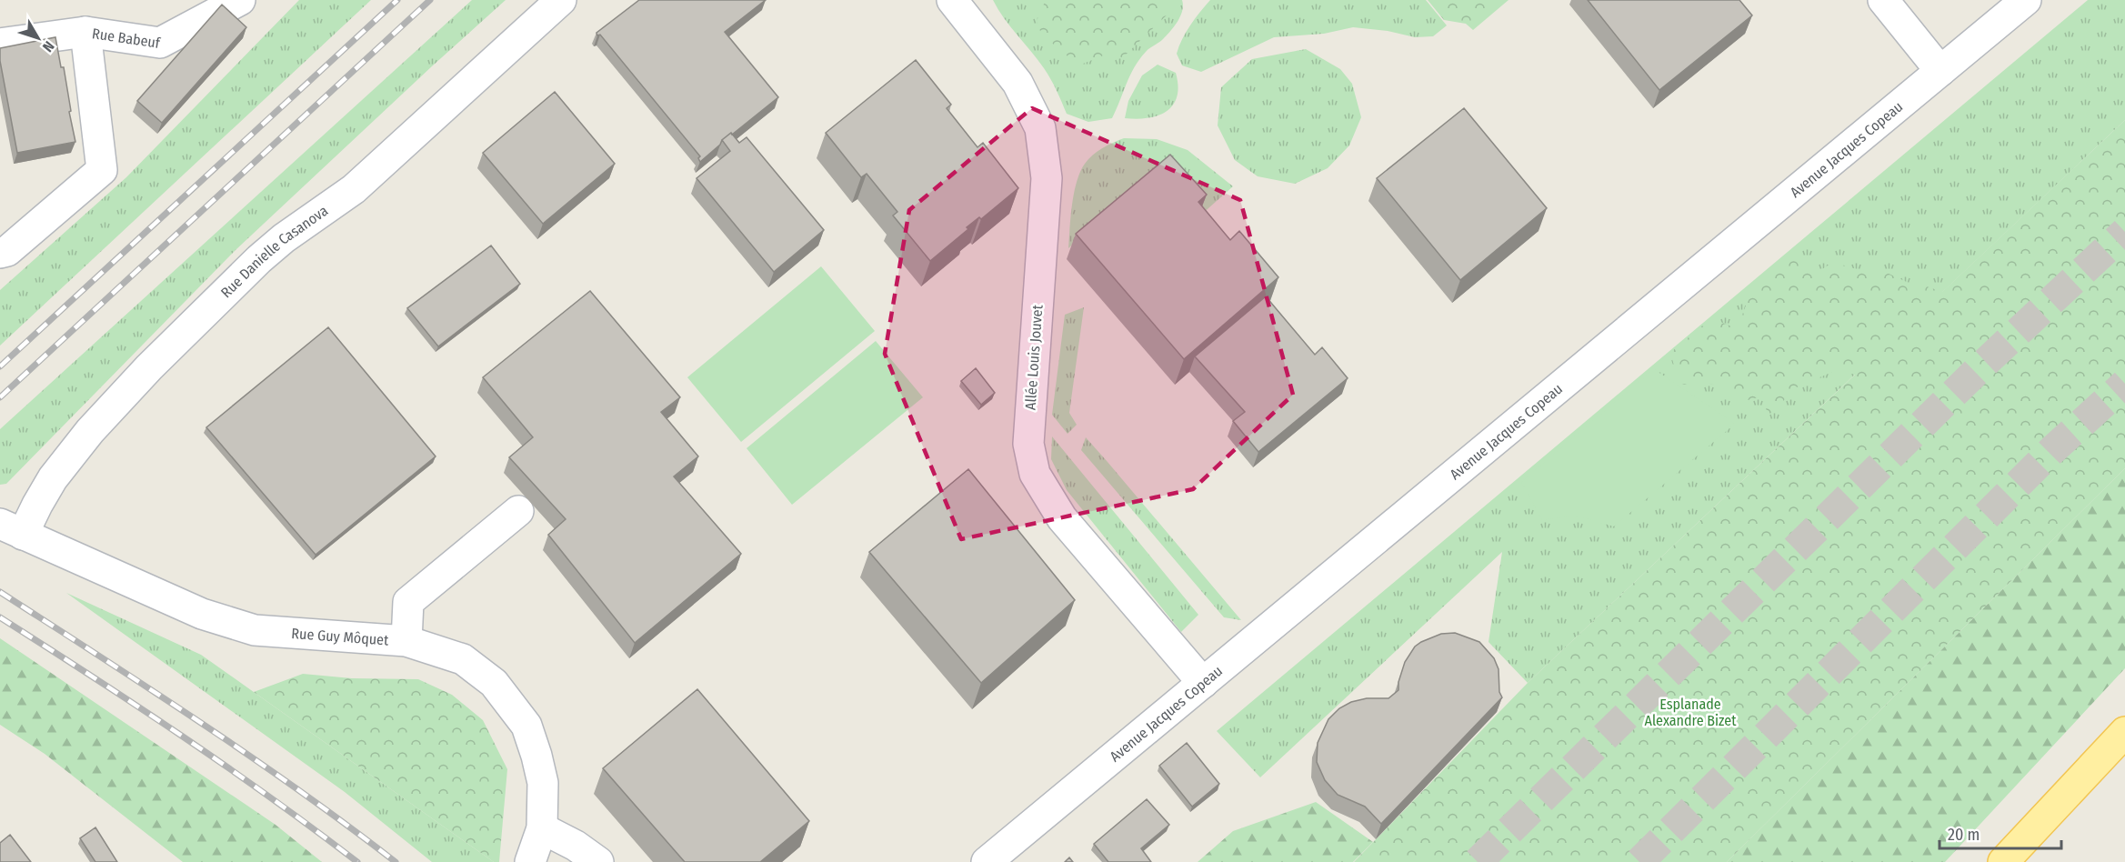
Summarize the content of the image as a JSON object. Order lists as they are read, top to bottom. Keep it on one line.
{"streets":{"street":["Rue Babeuf","Avenue Jacques Copeau","Rue Danielle Casanova","Allée Louis Jouvet","Rue Guy Môquet"]},"crossings":[["Avenue Jacques Copeau","Allée Louis Jouvet"],["Rue Danielle Casanova","Rue Guy Môquet"]],"parks":["Esplanade Alexandre Bizet"],"scale_bar":"20 m","north":"bottom right"}
